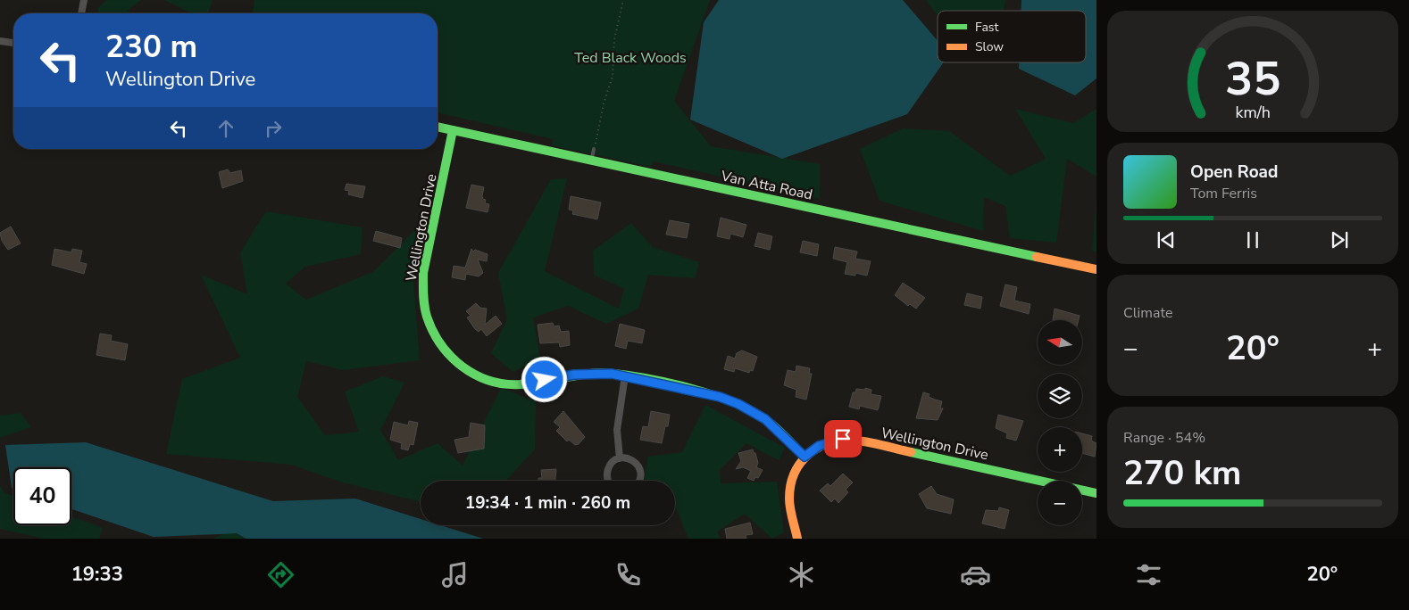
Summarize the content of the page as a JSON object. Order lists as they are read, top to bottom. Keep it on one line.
{"streets":{"street":["Van Atta Road","Wellington Drive"]},"crossings":[["Van Atta Road","Wellington Drive"]],"parks":["Ted Black Woods"],"legend":["Fast","Slow"],"north":"left","page":{"turn":["230 m","Wellington Drive"],"song":["Open Road","Tom Ferris"],"tile":["Climate",["Range · 54%","270 km"]],"map_buttons":["+","−"],"heat":["−","20°","+"],"limit":"40","trip":"19:34 · 1 min · 260 m","tabs":["19:33","20°"],"gauge":["35","km/h"]}}
